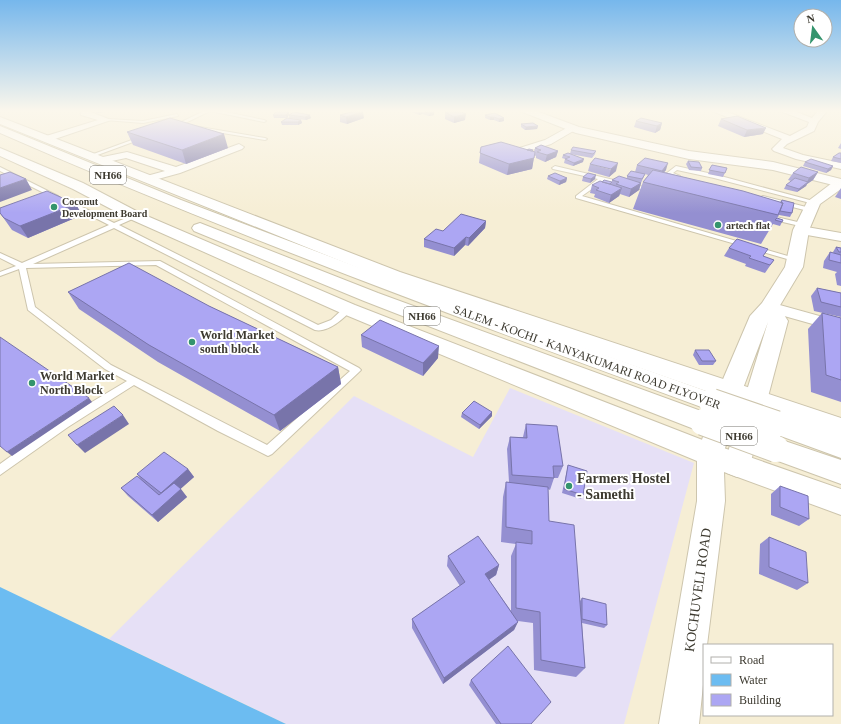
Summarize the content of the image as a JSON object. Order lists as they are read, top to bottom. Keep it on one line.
{"streets":{"main road":["NH66","SALEM - KOCHI - KANYAKUMARI ROAD FLYOVER","KOCHUVELI ROAD"]},"crossings":[["SALEM - KOCHI - KANYAKUMARI ROAD FLYOVER","KOCHUVELI ROAD"]],"places":["Coconut Development Board","artech flat","World Market south block","World Market North Block","Farmers Hostel - Samethi"],"legend":["Road","Water","Building"],"north":"top"}
